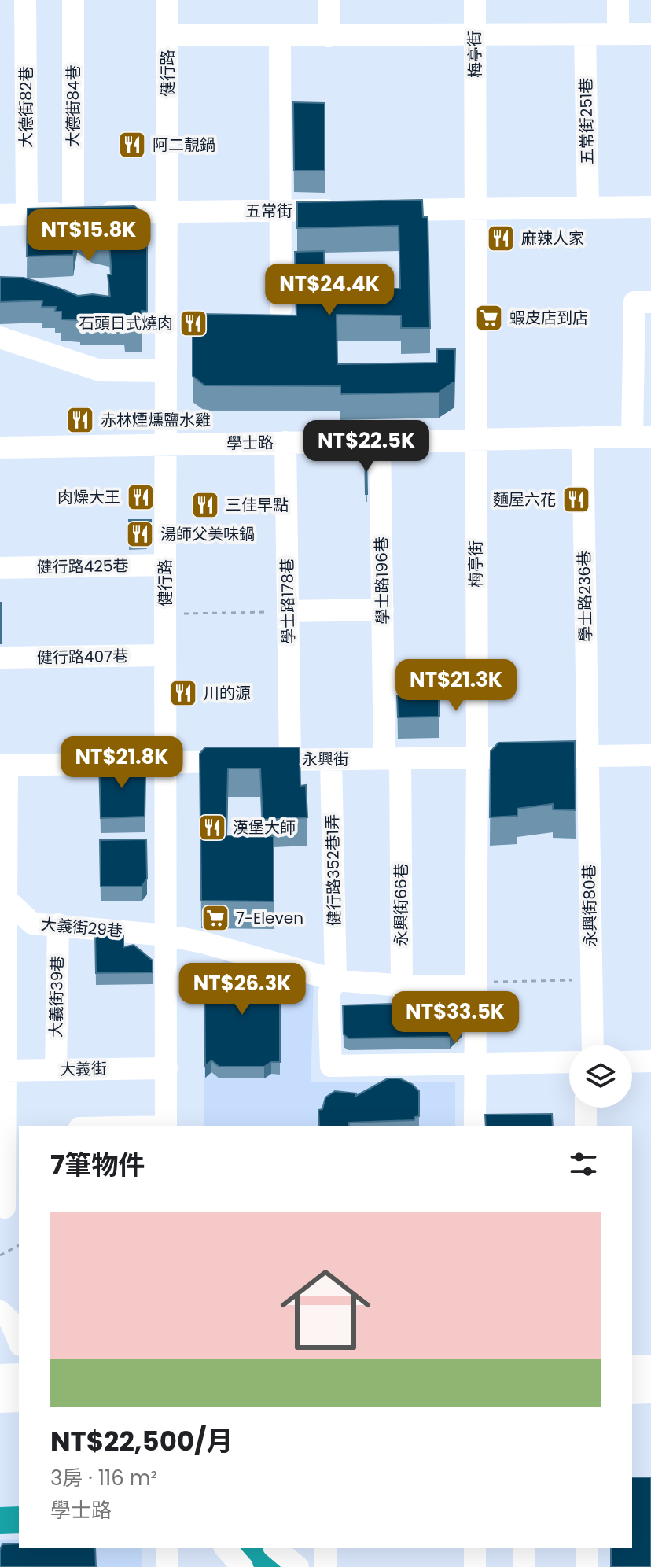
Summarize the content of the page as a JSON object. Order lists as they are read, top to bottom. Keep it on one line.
{"streets":{"street":["梅亭街","健行路","大德街84巷","大德街82巷","五常街251巷","五常街","學士路","健行路425巷","學士路196巷","學士路236巷","學士路178巷","健行路407巷","永興街","健行路352巷1弄","永興街66巷","永興街80巷","大義街29巷","大義街39巷","大義街"]},"crossings":[["梅亭街","學士路"],["梅亭街","永興街"],["梅亭街","健行路352巷1弄"],["健行路","五常街"],["健行路","學士路"],["健行路","健行路425巷"],["健行路","健行路407巷"],["健行路","永興街"],["健行路","大義街29巷"],["健行路","大義街"],["大德街84巷","五常街"],["大德街82巷","五常街"],["學士路","學士路196巷"],["學士路","學士路236巷"],["學士路","學士路178巷"],["學士路196巷","永興街"],["學士路196巷","永興街66巷"],["學士路236巷","永興街"],["學士路236巷","永興街80巷"],["學士路178巷","永興街"],["永興街","健行路352巷1弄"],["永興街","永興街66巷"],["永興街","永興街80巷"],["健行路352巷1弄","大義街29巷"],["大義街29巷","大義街39巷"],["大義街39巷","大義街"]],"places":{"restaurant":["阿二靚鍋","麻辣人家","石頭日式燒肉","赤林煙燻鹽水雞","肉燥大王","麵屋六花","三佳早點","湯師父美味鍋","川的源","漢堡大師"],"supermarket":["蝦皮店到店","7-Eleven"]},"page":{"price":["NT$15.8K","NT$24.4K","NT$22.5K","NT$21.3K","NT$21.8K","NT$26.3K","NT$33.5K"],"heading":"7筆物件","list":[{"name":"NT$22,500/月","note":"3房 · 116 m² · 學士路"}]}}
